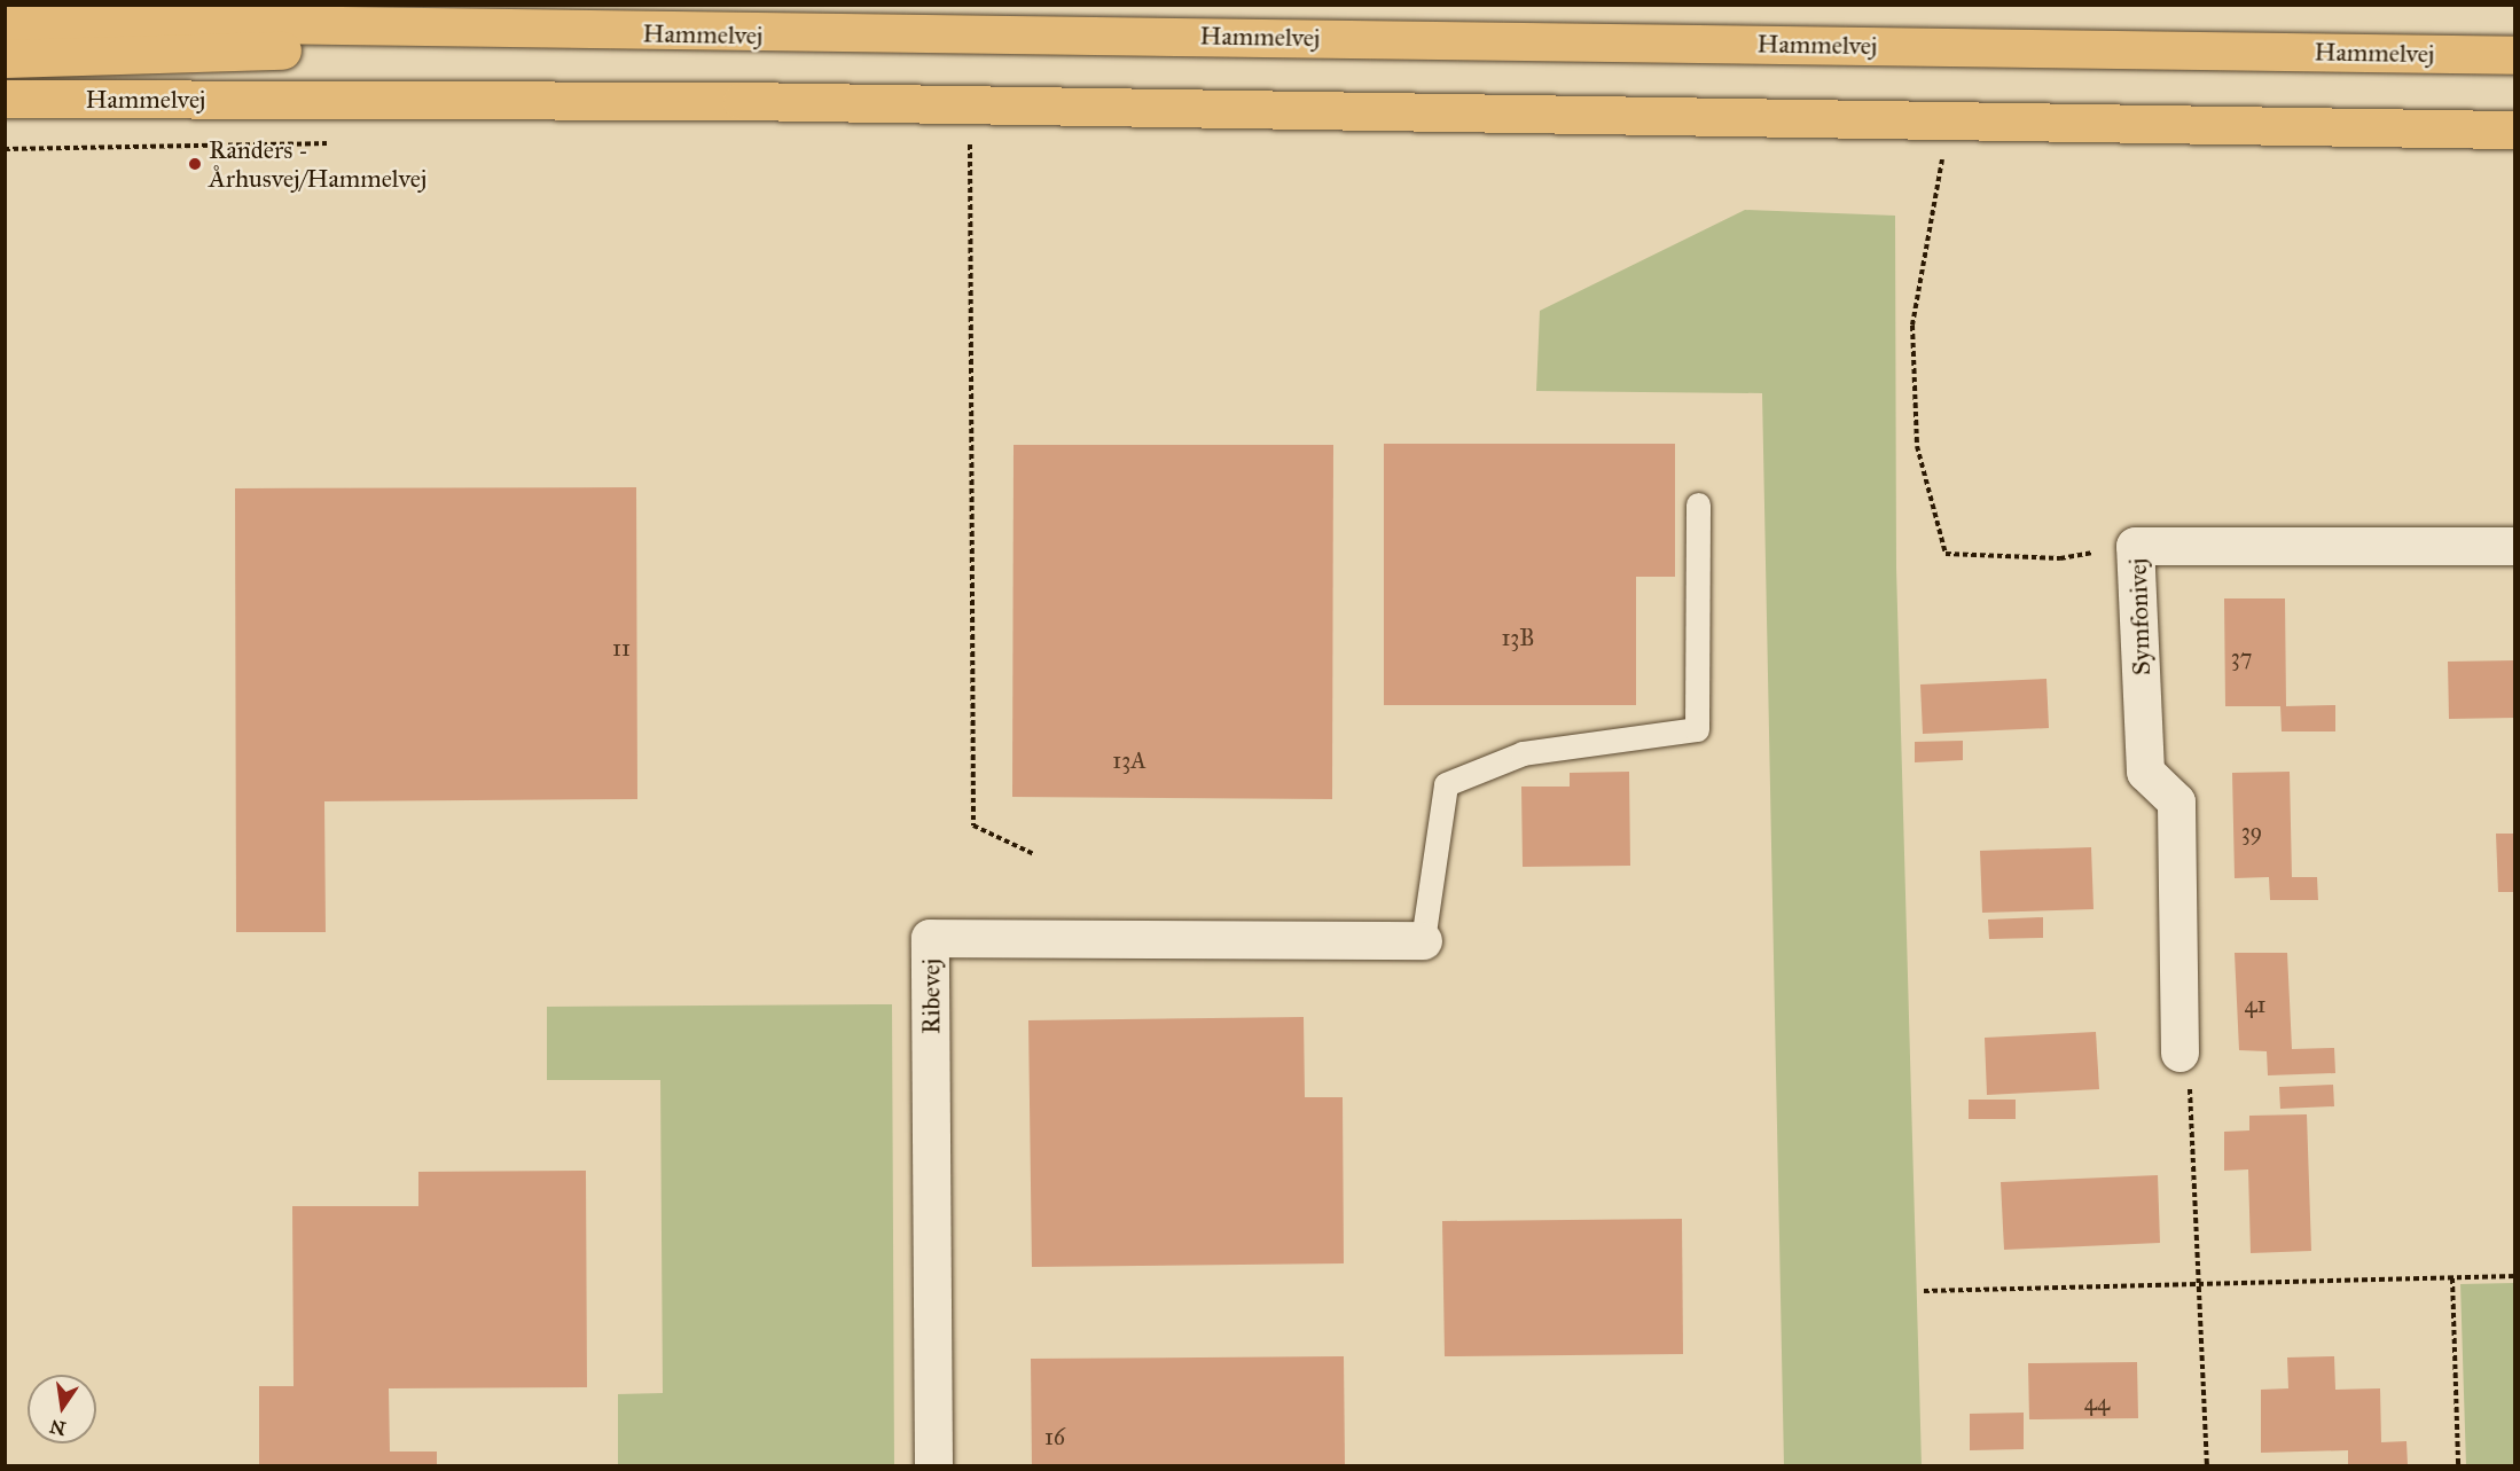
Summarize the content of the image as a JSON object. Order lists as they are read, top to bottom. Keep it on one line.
{"streets":{"main road":["Hammelvej"],"street":["Symfonivej","Ribevej"]},"places":["Randers - Århusvej/Hammelvej"],"house_numbers":["13B","11","37","13A","39","41","44","16"],"north":"bottom"}
